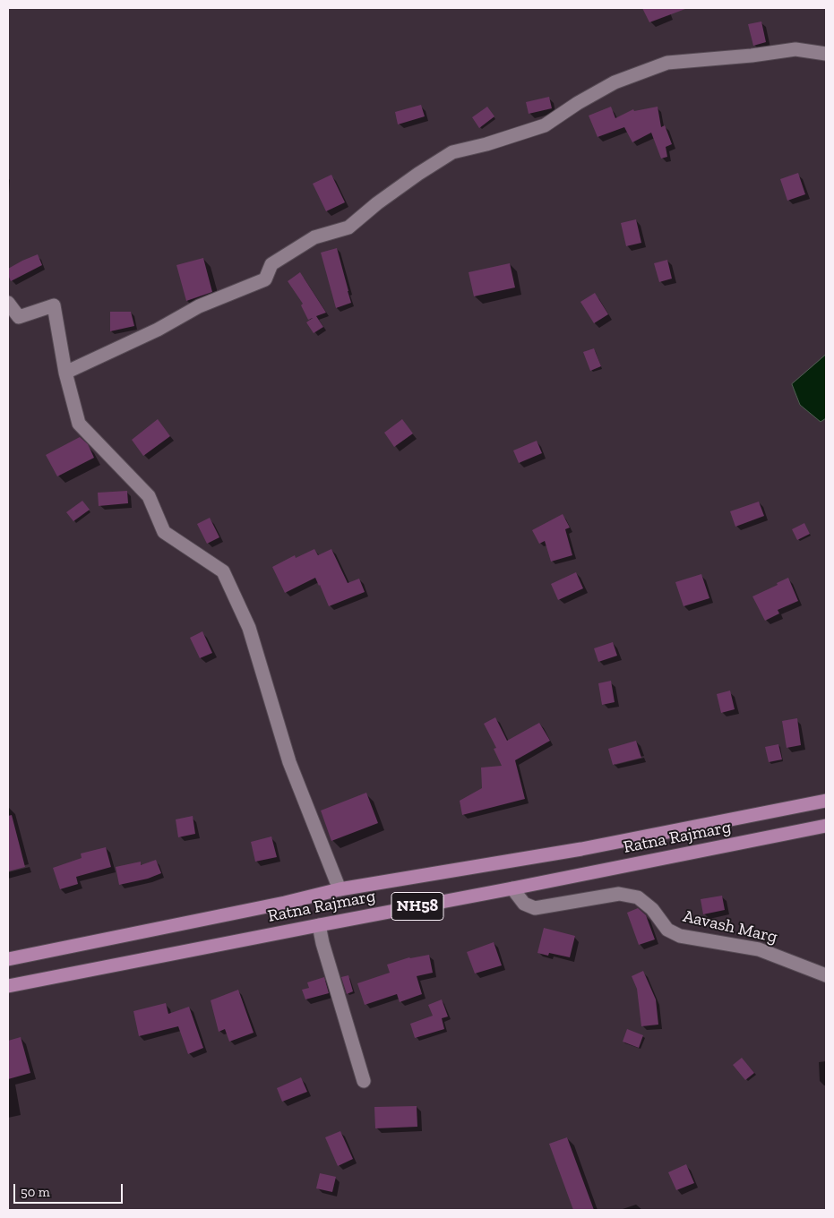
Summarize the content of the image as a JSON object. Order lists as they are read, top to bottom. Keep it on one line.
{"streets":{"main road":["Ratna Rajmarg","NH58"],"street":["Aavash Marg"]},"crossings":[["Ratna Rajmarg","Aavash Marg"]],"scale_bar":"50 m"}
